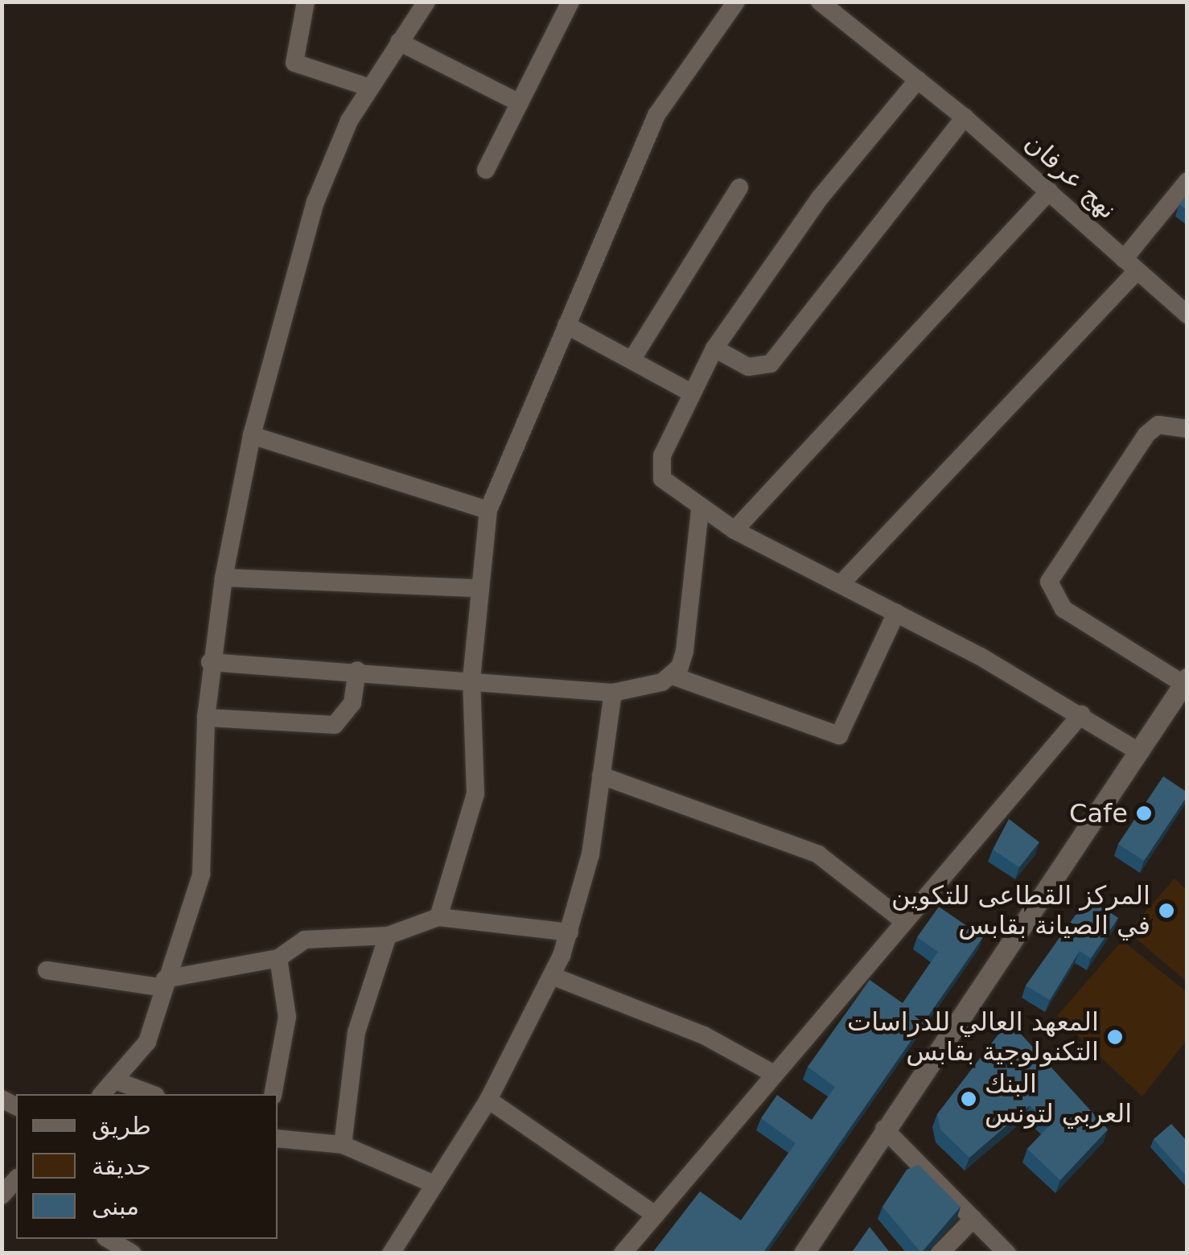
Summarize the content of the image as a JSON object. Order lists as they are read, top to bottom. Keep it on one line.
{"streets":{"street":["نهج عرفان"]},"places":["Cafe","المركز القطاعى للتكوين في الصيانة بقابس","المعهد العالي للدراسات التكنولوجية بقابس","البنك العربي لتونس"],"legend":["طريق","حديقة","مبنى"]}
